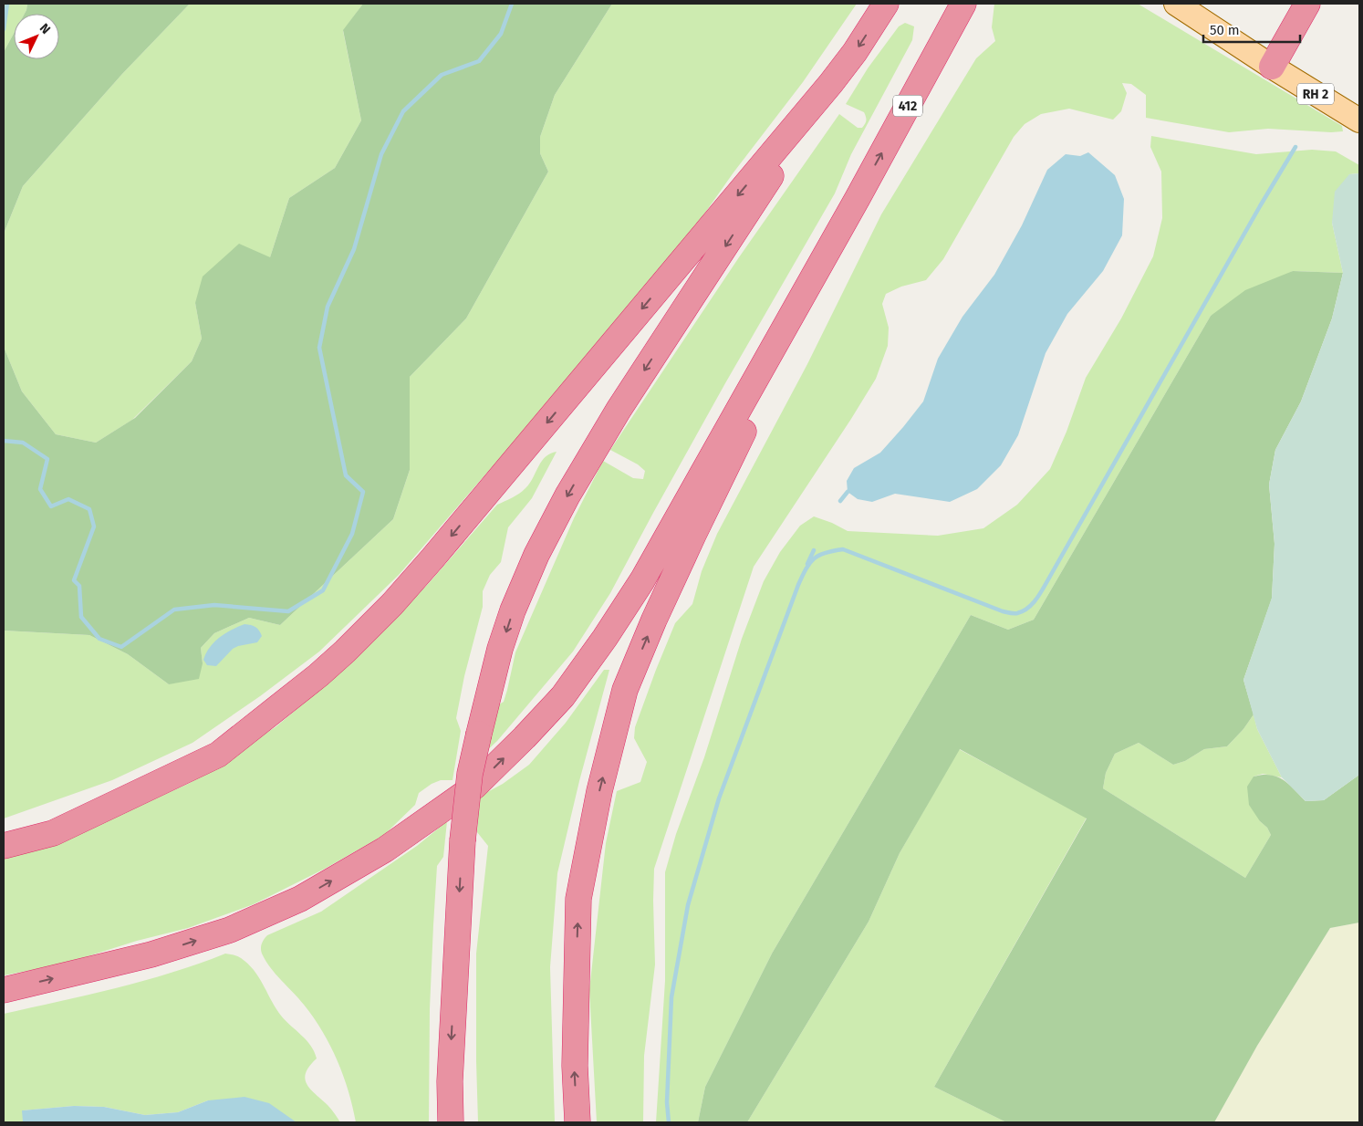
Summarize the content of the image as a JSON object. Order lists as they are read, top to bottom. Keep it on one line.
{"streets":{"highway":["412"],"main road":["RH 2"]},"scale_bar":"50 m","north":"top right"}
